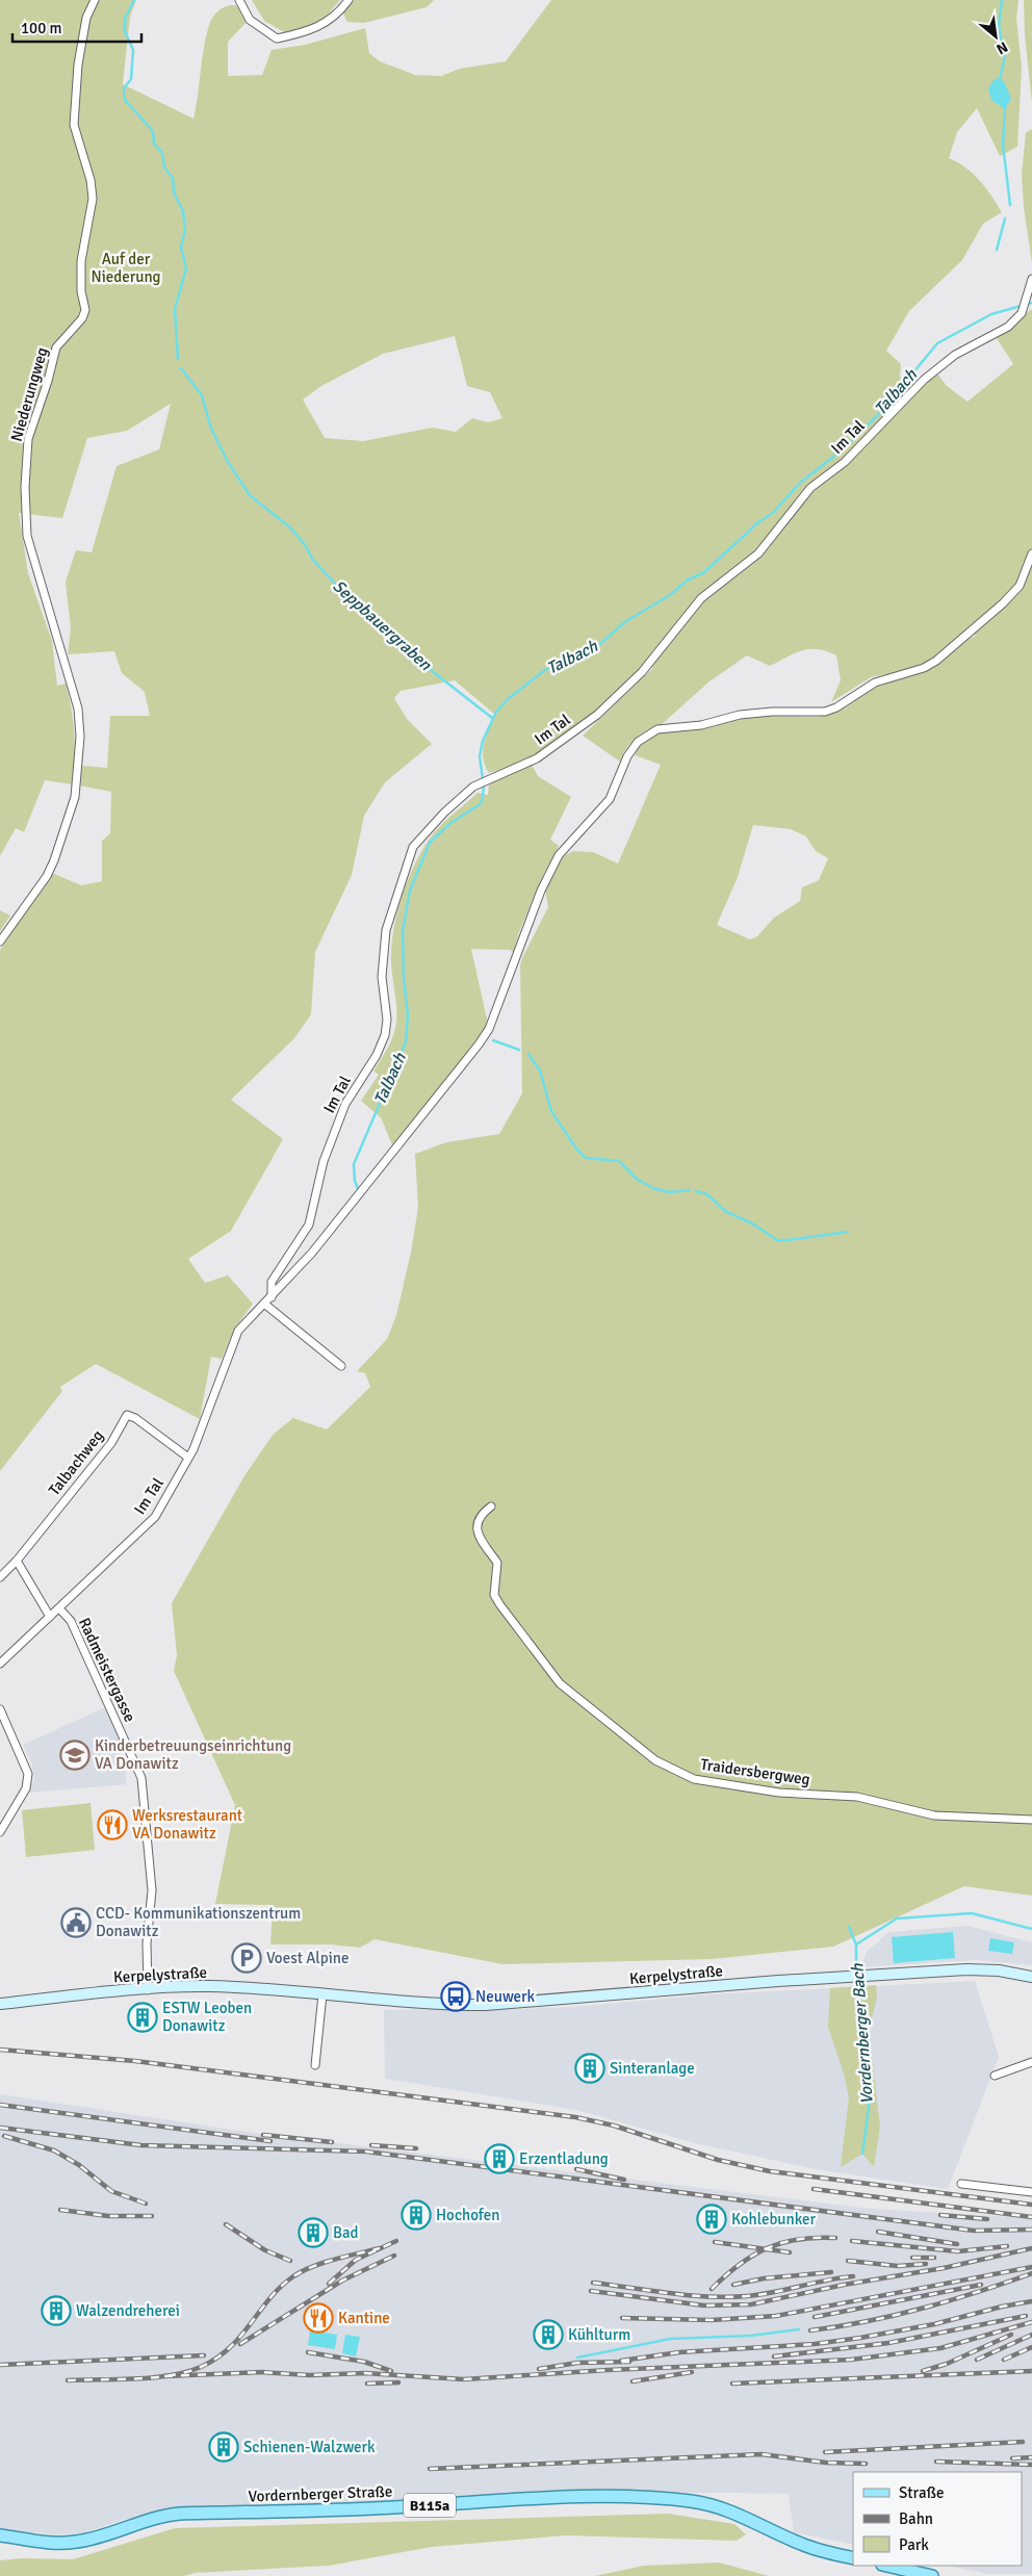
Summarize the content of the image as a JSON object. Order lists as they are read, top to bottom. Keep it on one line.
{"streets":{"main road":["Kerpelystraße","Vordernberger Straße","B115a"],"street":["Niederungweg","Im Tal","Talbachweg","Radmeistergasse","Traidersbergweg"]},"crossings":[["Im Tal","Talbachweg"],["Im Tal","Radmeistergasse"],["Radmeistergasse","Kerpelystraße"]],"water":["Talbach","Seppbauergraben","Vordernberger Bach"],"parks":["Auf der Niederung"],"places":{"school or university":["Kinderbetreuungseinrichtung VA Donawitz"],"restaurant":["Werksrestaurant VA Donawitz","Kantine"],"public building":["CCD- Kommunikationszentrum Donawitz"],"parking":["Voest Alpine"],"bus stop":["Neuwerk"],"building":["ESTW Leoben Donawitz","Sinteranlage","Erzentladung","Hochofen","Kohlebunker","Bad","Walzendreherei","Kühlturm","Schienen-Walzwerk"]},"legend":["Straße","Bahn","Park"],"scale_bar":"100 m","north":"bottom right"}
